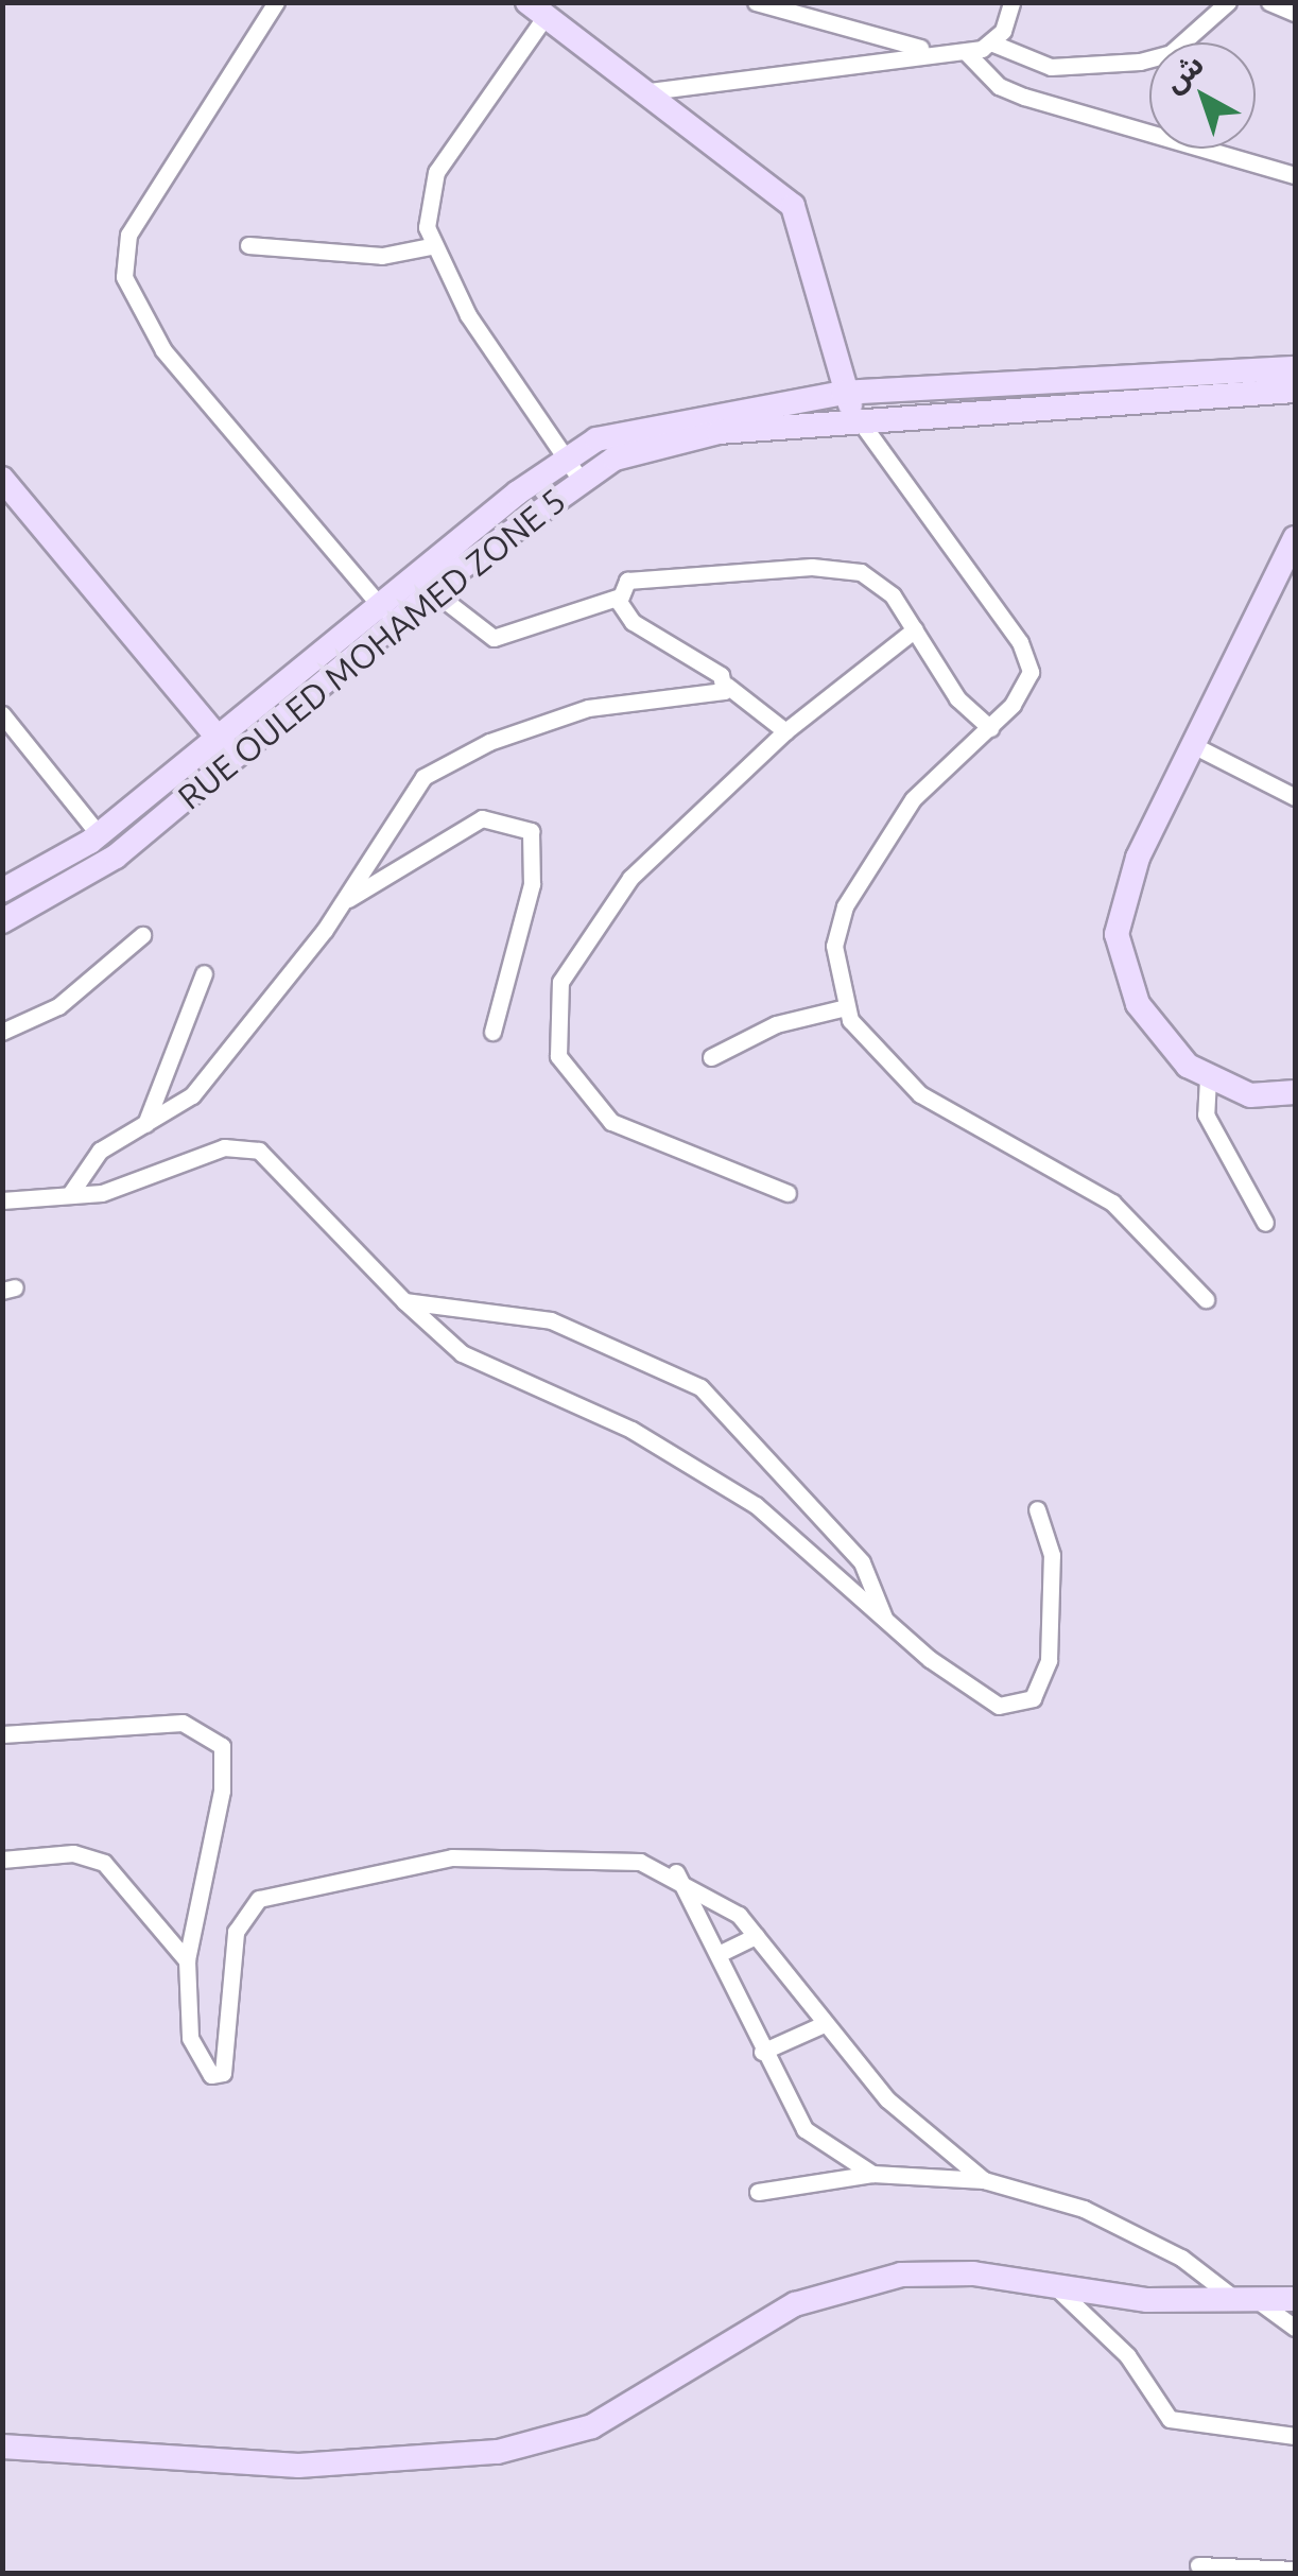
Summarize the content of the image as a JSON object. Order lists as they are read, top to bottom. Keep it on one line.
{"streets":{"street":["RUE OULED MOHAMED ZONE 5"]},"north":"top left"}
